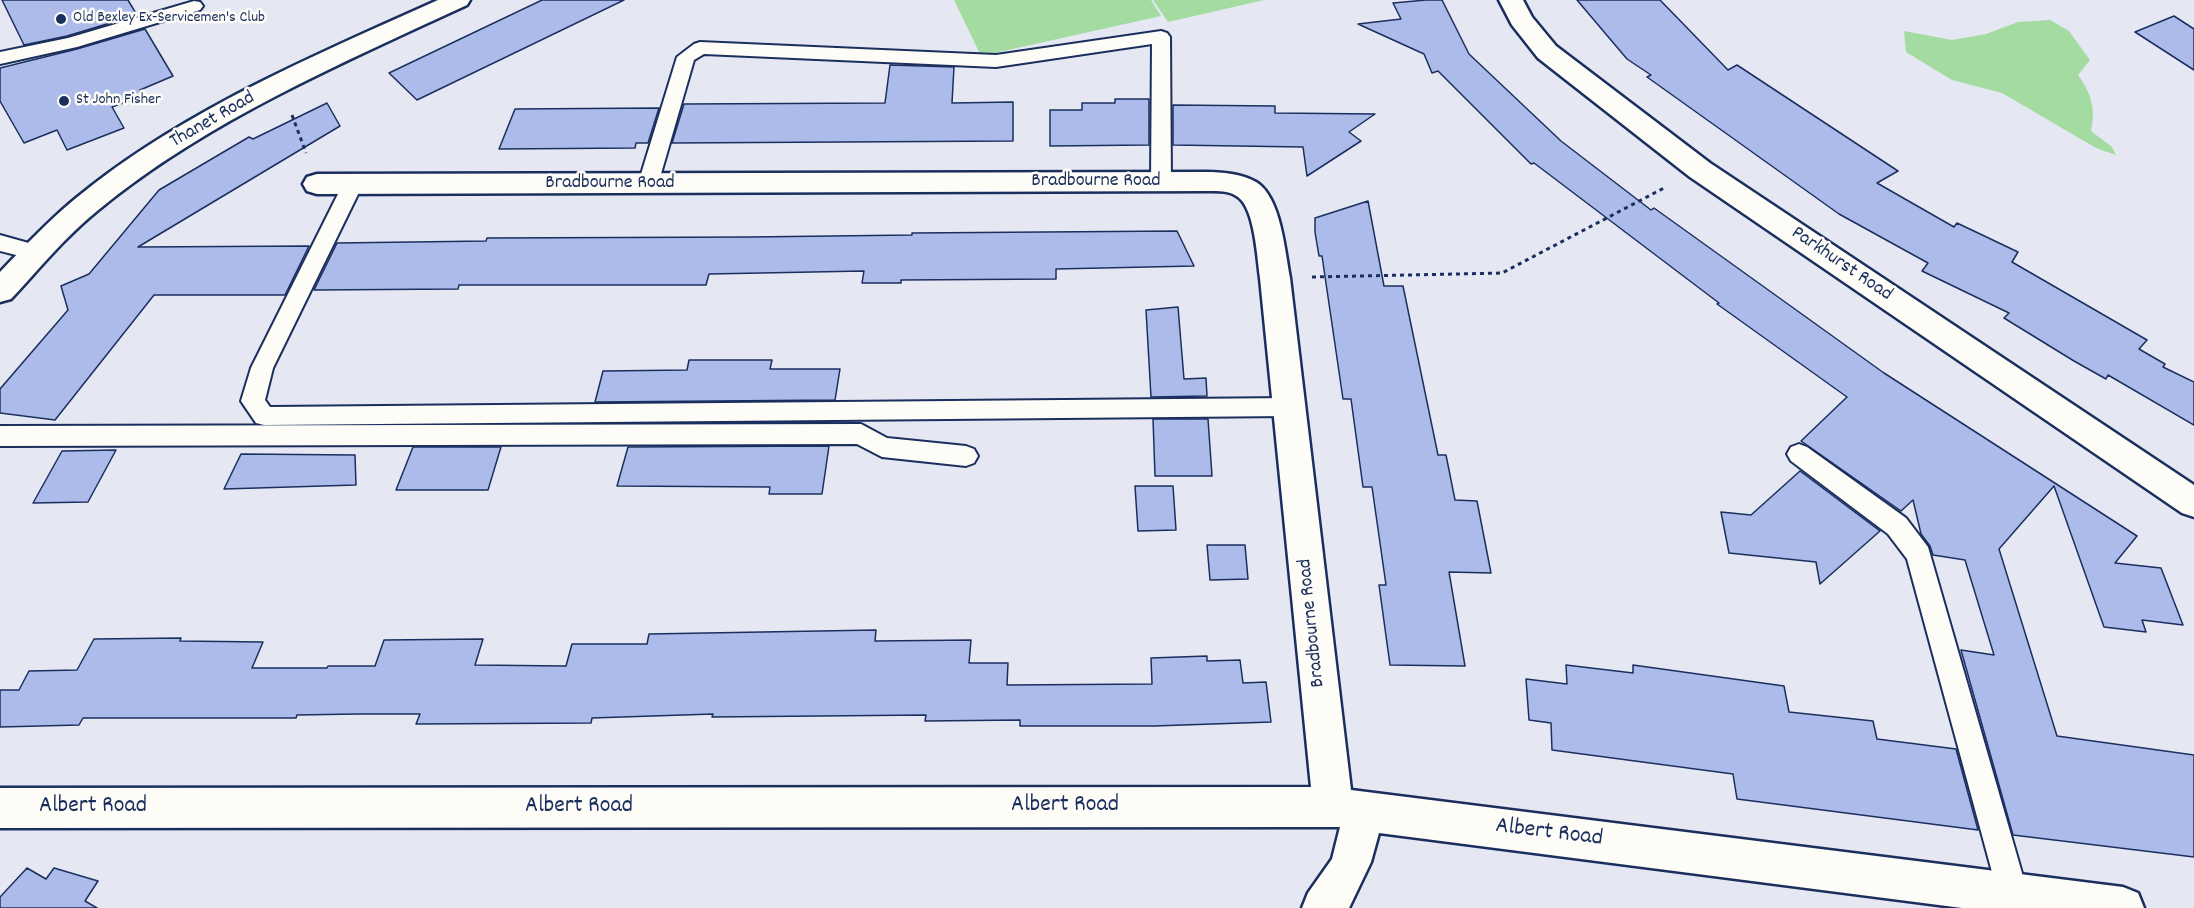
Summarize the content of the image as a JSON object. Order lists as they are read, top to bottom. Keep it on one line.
{"streets":{"street":["Thanet Road","Bradbourne Road","Parkhurst Road","Albert Road"]},"crossings":[["Bradbourne Road","Albert Road"]],"places":["Old Bexley Ex-Servicemen's Club","St John Fisher"]}
